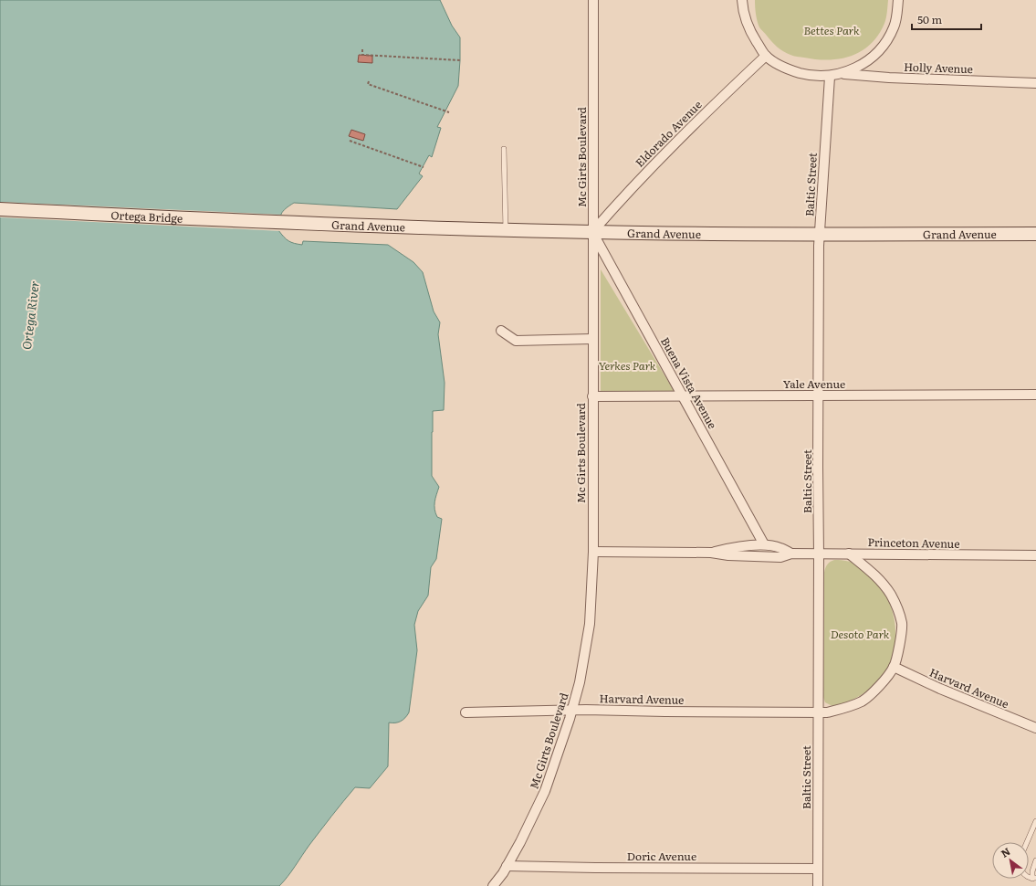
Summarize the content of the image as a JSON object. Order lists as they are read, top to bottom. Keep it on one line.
{"streets":{"main road":["Ortega Bridge","Grand Avenue"],"street":["Holly Avenue","Eldorado Avenue","Mc Girts Boulevard","Baltic Street","Buena Vista Avenue","Yale Avenue","Princeton Avenue","Harvard Avenue","Doric Avenue"]},"crossings":[["Eldorado Avenue","Mc Girts Boulevard"],["Eldorado Avenue","Grand Avenue"],["Eldorado Avenue","Buena Vista Avenue"],["Mc Girts Boulevard","Grand Avenue"],["Mc Girts Boulevard","Buena Vista Avenue"],["Mc Girts Boulevard","Yale Avenue"],["Mc Girts Boulevard","Princeton Avenue"],["Mc Girts Boulevard","Harvard Avenue"],["Mc Girts Boulevard","Doric Avenue"],["Baltic Street","Grand Avenue"],["Baltic Street","Yale Avenue"],["Baltic Street","Princeton Avenue"],["Baltic Street","Harvard Avenue"],["Baltic Street","Doric Avenue"],["Ortega Bridge","Grand Avenue"],["Grand Avenue","Buena Vista Avenue"],["Buena Vista Avenue","Yale Avenue"],["Buena Vista Avenue","Princeton Avenue"]],"water":["Ortega River"],"parks":["Bettes Park","Yerkes Park","Desoto Park"],"scale_bar":"50 m","north":"top left"}
